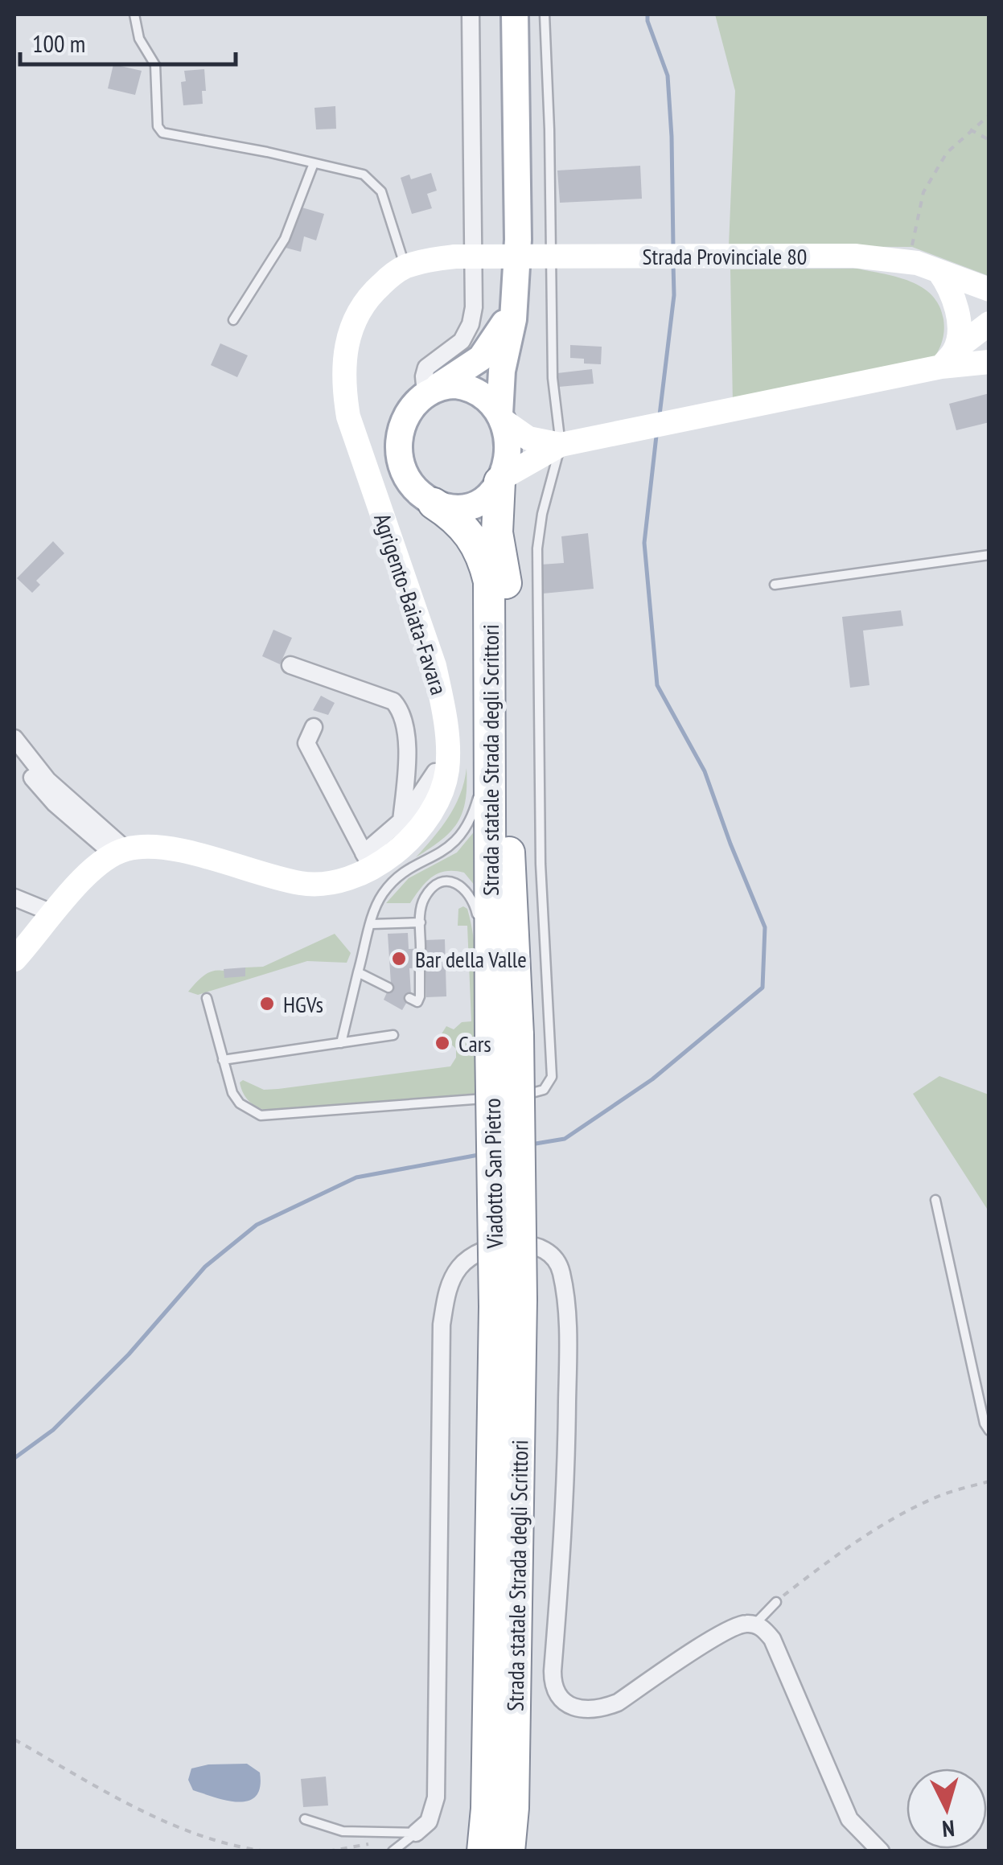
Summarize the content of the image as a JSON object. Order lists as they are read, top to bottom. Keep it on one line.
{"streets":{"highway":["Strada statale Strada degli Scrittori","Viadotto San Pietro"],"street":["Strada Provinciale 80","Agrigento-Baiata-Favara"]},"crossings":[["Strada Provinciale 80","Agrigento-Baiata-Favara"],["Strada statale Strada degli Scrittori","Viadotto San Pietro"]],"places":["Bar della Valle","HGVs","Cars"],"scale_bar":"100 m","north":"bottom"}
